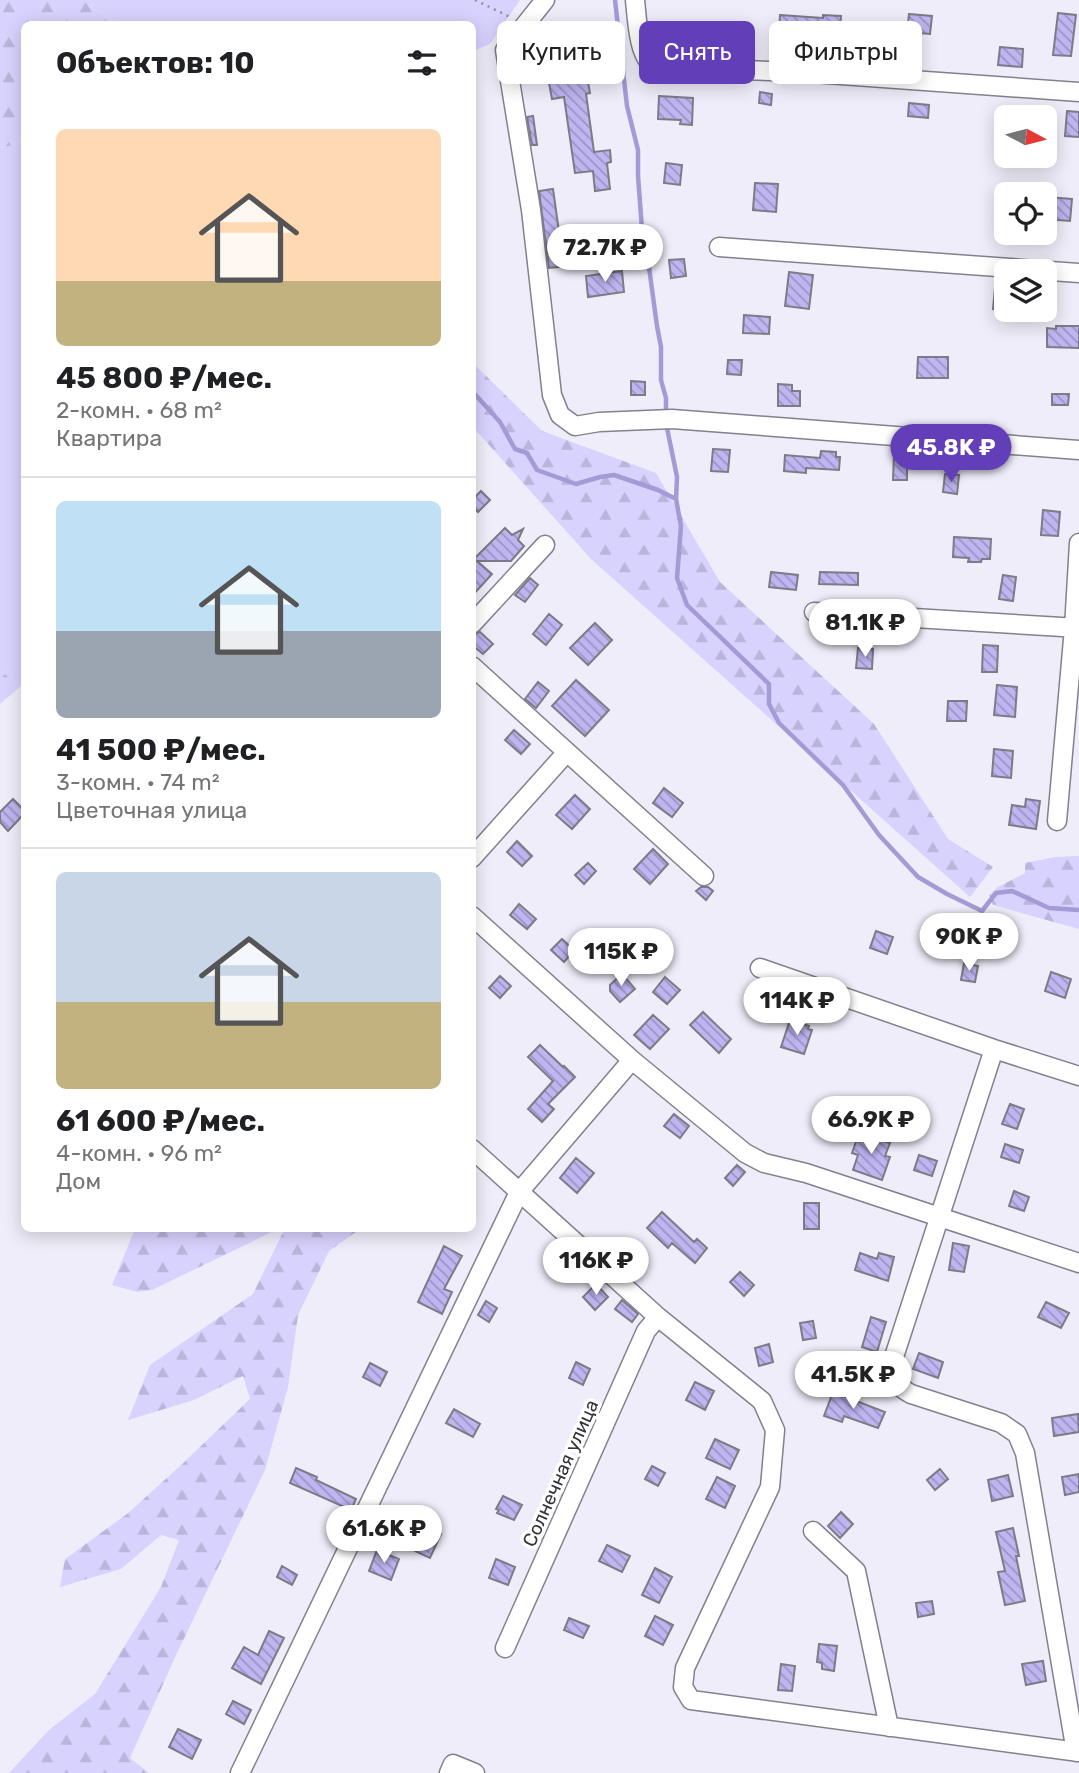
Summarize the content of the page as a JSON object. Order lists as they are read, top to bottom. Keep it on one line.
{"streets":{"street":["Солнечная улица"]},"north":"right","page":{"chip":["Купить","Снять","Фильтры"],"heading":"Объектов: 10","list":[{"name":"45 800 ₽/мес.","note":"2-комн. · 68 m² · Квартира"},{"name":"41 500 ₽/мес.","note":"3-комн. · 74 m² · Цветочная улица"},{"name":"61 600 ₽/мес.","note":"4-комн. · 96 m² · Дом"}],"price":["72.7K ₽","45.8K ₽","81.1K ₽","90K ₽","115K ₽","114K ₽","66.9K ₽","116K ₽","41.5K ₽","61.6K ₽"]}}
